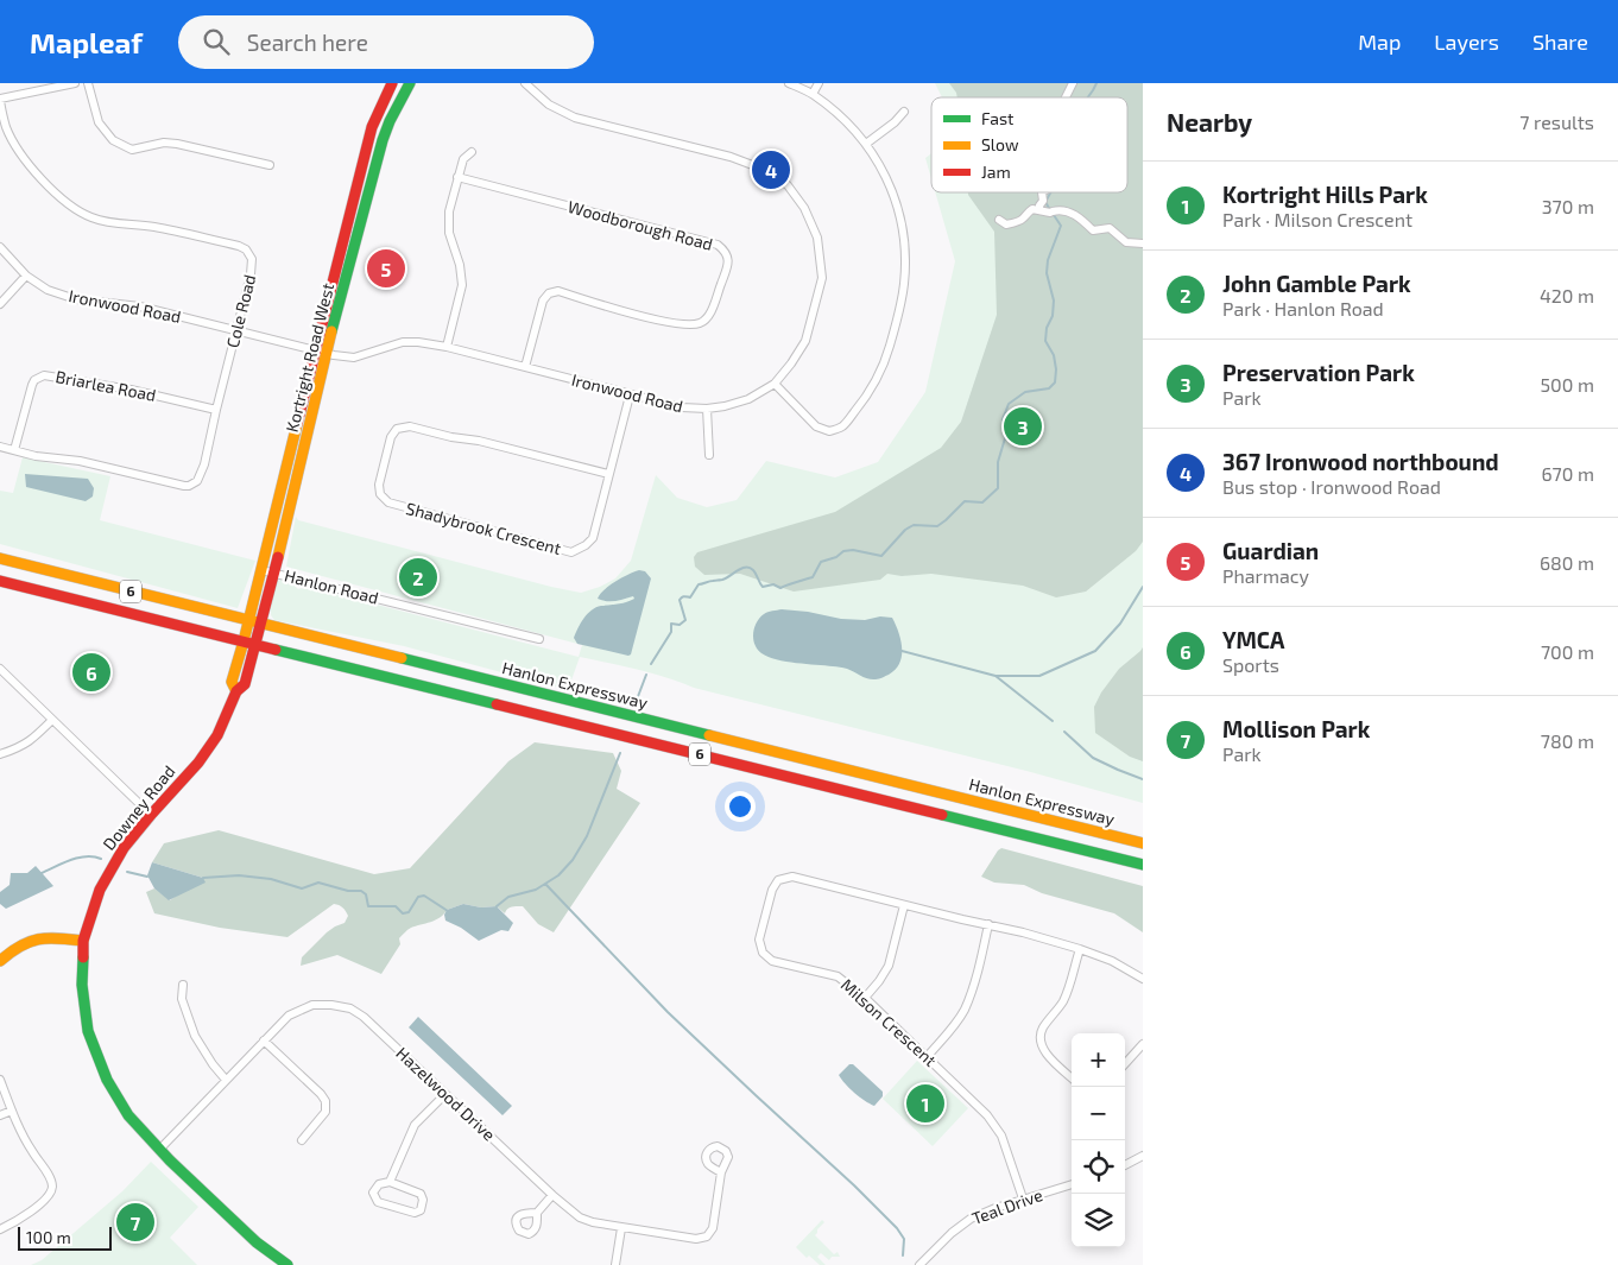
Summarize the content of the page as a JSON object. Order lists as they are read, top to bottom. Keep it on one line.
{"streets":{"main road":["Kortright Road West","6","Hanlon Expressway","Downey Road"],"street":["Woodborough Road","Ironwood Road","Cole Road","Briarlea Road","Shadybrook Crescent","Hanlon Road","Milson Crescent","Hazelwood Drive","Teal Drive"]},"crossings":[["Woodborough Road","Ironwood Road"],["Ironwood Road","Cole Road"],["Ironwood Road","Kortright Road West"],["Ironwood Road","Shadybrook Crescent"],["Cole Road","Briarlea Road"],["Kortright Road West","Hanlon Road"],["Kortright Road West","6"],["Kortright Road West","Hanlon Expressway"],["Kortright Road West","Downey Road"],["6","Downey Road"],["Hanlon Expressway","Downey Road"],["Downey Road","Hazelwood Drive"],["Milson Crescent","Teal Drive"]],"legend":["Fast","Slow","Jam"],"scale_bar":"100 m","page":{"header":"Mapleaf","search":"Search here","nav":["Map","Layers","Share"],"heading":["Nearby","7 results"],"pins":["4","5","3","2","6","1","7"],"list":[{"mark":"1","name":"Kortright Hills Park","note":"Park · Milson Crescent","value":"370 m"},{"mark":"2","name":"John Gamble Park","note":"Park · Hanlon Road","value":"420 m"},{"mark":"3","name":"Preservation Park","note":"Park","value":"500 m"},{"mark":"4","name":"367 Ironwood northbound","note":"Bus stop · Ironwood Road","value":"670 m"},{"mark":"5","name":"Guardian","note":"Pharmacy","value":"680 m"},{"mark":"6","name":"YMCA","note":"Sports","value":"700 m"},{"mark":"7","name":"Mollison Park","note":"Park","value":"780 m"}],"map_buttons":["+","−"],"scale":"100 m"}}
